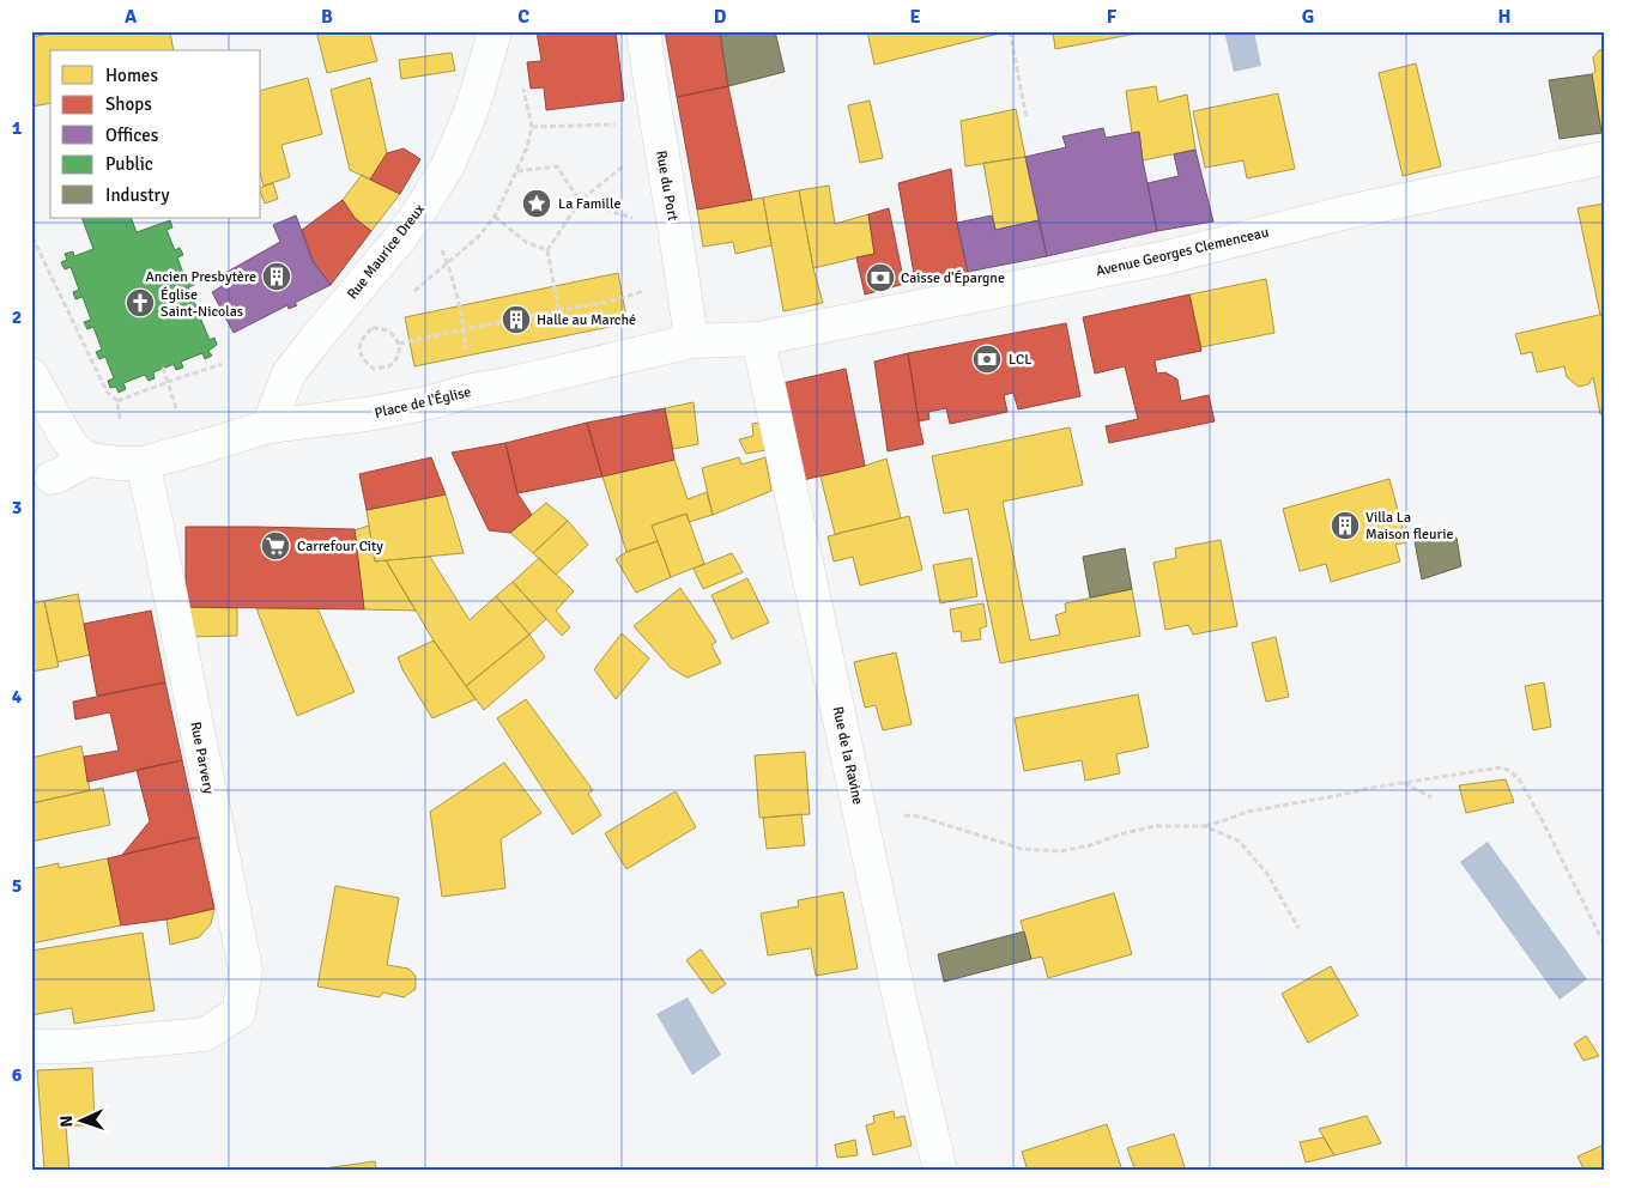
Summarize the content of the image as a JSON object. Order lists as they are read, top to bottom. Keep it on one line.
{"streets":{"street":["Rue du Port","Rue Maurice Dreux","Avenue Georges Clemenceau","Place de l'Église","Rue de la Ravine","Rue Parvery"]},"crossings":[["Rue du Port","Place de l'Église"],["Rue Maurice Dreux","Place de l'Église"],["Avenue Georges Clemenceau","Place de l'Église"],["Avenue Georges Clemenceau","Rue de la Ravine"],["Place de l'Église","Rue de la Ravine"],["Place de l'Église","Rue Parvery"]],"places":{"place":["La Famille"],"building":["Ancien Presbytère","Halle au Marché","Villa La Maison fleurie"],"bank":["Caisse d'Épargne","LCL"],"church":["Église Saint-Nicolas"],"supermarket":["Carrefour City"]},"legend":["Homes","Shops","Offices","Public","Industry"],"north":"left","grid":{"columns":["A","B","C","D","E","F","G","H"],"rows":["1","2","3","4","5","6"]}}
